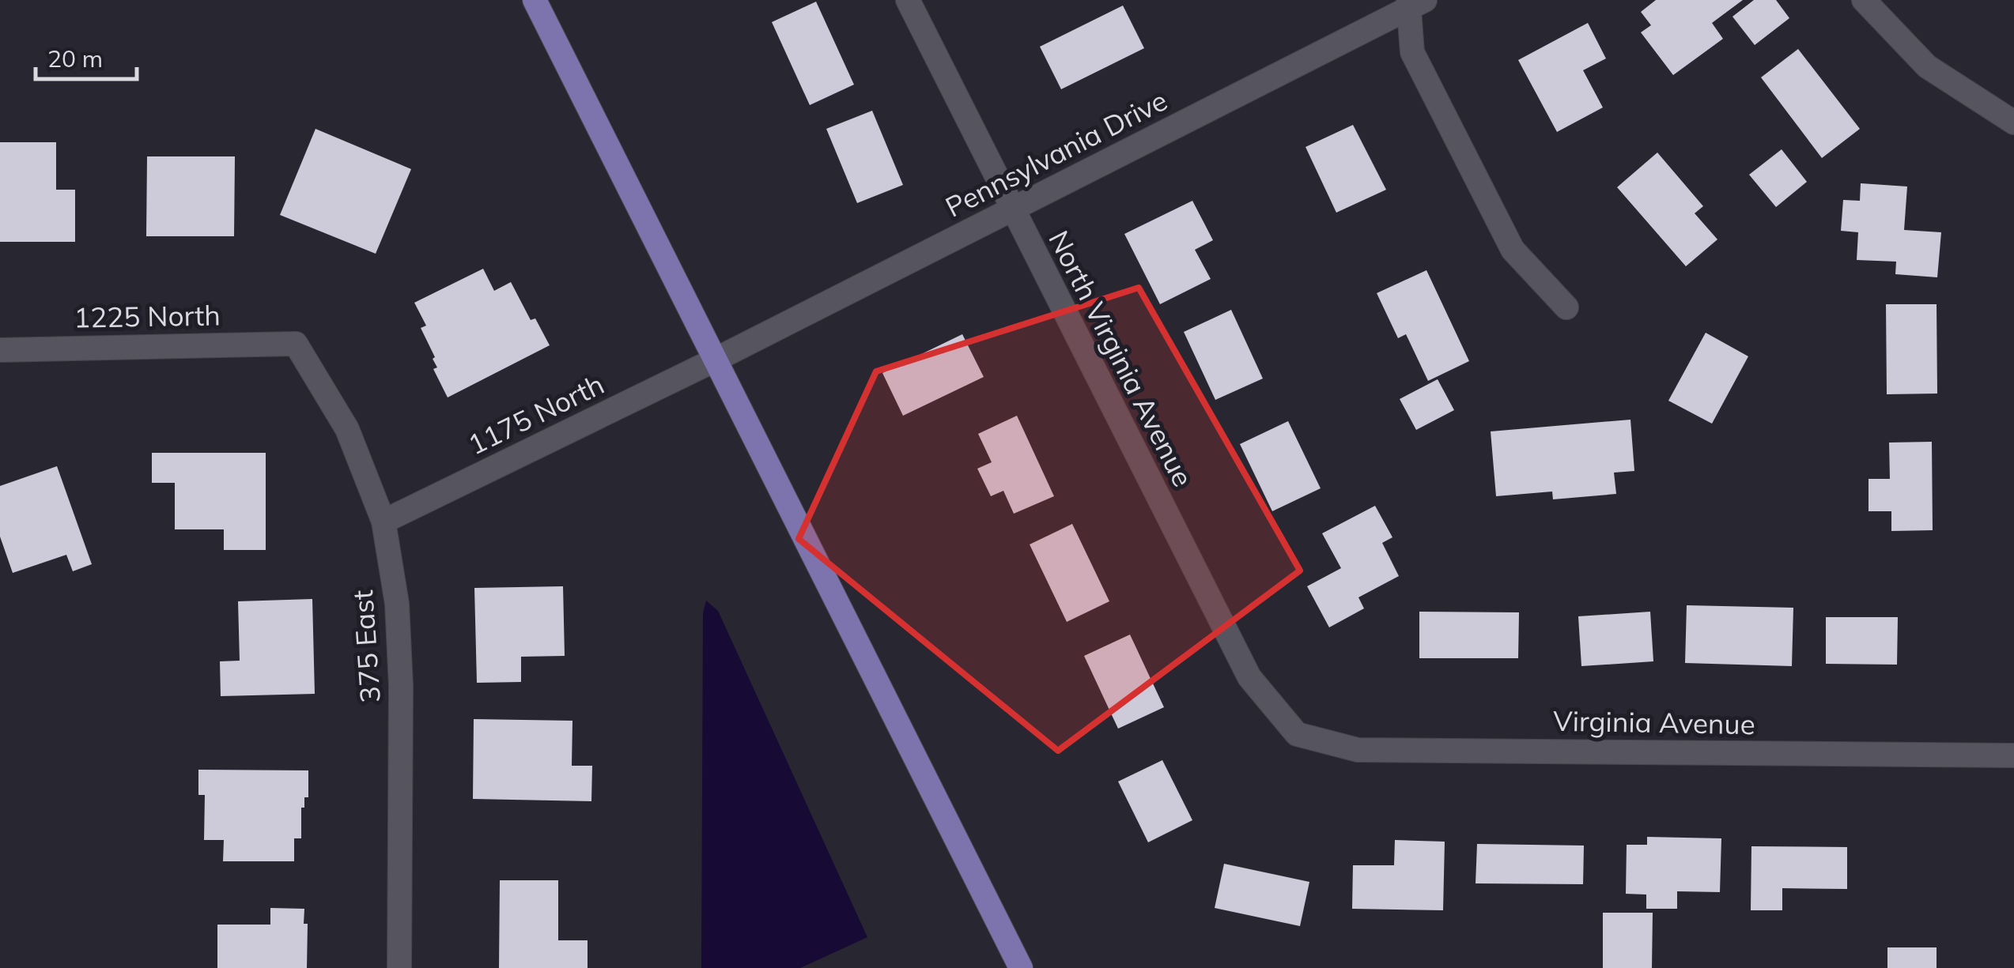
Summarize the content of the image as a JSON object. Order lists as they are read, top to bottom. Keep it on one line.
{"streets":{"street":["Pennsylvania Drive","1225 North","North Virginia Avenue","1175 North","375 East","Virginia Avenue"]},"crossings":[["Pennsylvania Drive","North Virginia Avenue"],["Pennsylvania Drive","1175 North"],["1225 North","375 East"],["North Virginia Avenue","Virginia Avenue"],["1175 North","375 East"]],"scale_bar":"20 m"}
